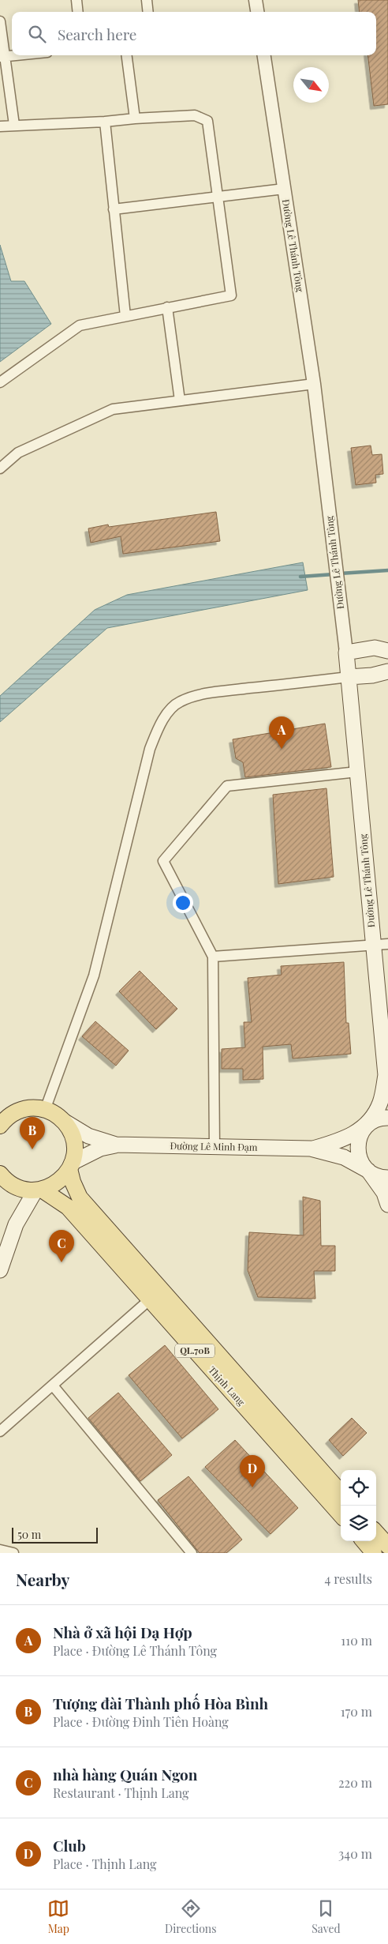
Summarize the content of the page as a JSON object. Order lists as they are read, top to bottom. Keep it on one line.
{"streets":{"main road":["Đường Lê Thánh Tông","Đường Lê Minh Đạm","QL.70B","Thịnh Lang"]},"crossings":[["Đường Lê Minh Đạm","Thịnh Lang"]],"scale_bar":"50 m","north":"bottom right","page":{"search":"Search here","pins":["A","B","C","D"],"scale":"50 m","heading":["Nearby","4 results"],"list":[{"mark":"A","name":"Nhà ở xã hội Dạ Hợp","note":"Place · Đường Lê Thánh Tông","value":"110 m"},{"mark":"B","name":"Tượng đài Thành phố Hòa Bình","note":"Place · Đường Đinh Tiên Hoàng","value":"170 m"},{"mark":"C","name":"nhà hàng Quán Ngon","note":"Restaurant · Thịnh Lang","value":"220 m"},{"mark":"D","name":"Club","note":"Place · Thịnh Lang","value":"340 m"}],"nav":["Map","Directions","Saved"]}}
